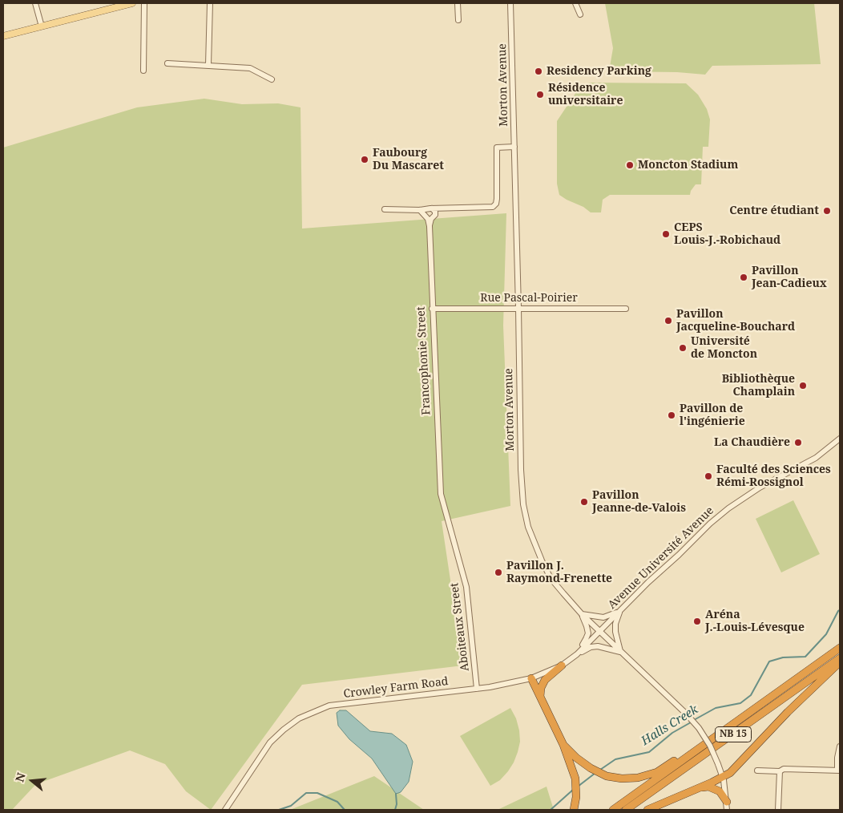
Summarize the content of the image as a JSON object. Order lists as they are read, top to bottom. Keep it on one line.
{"streets":{"highway":["NB 15"],"street":["Morton Avenue","Rue Pascal-Poirier","Francophonie Street","Avenue Université Avenue","Aboiteaux Street","Crowley Farm Road"]},"crossings":[["Morton Avenue","Rue Pascal-Poirier"],["Morton Avenue","Avenue Université Avenue"],["Morton Avenue","Crowley Farm Road"],["Rue Pascal-Poirier","Francophonie Street"],["Francophonie Street","Aboiteaux Street"],["Avenue Université Avenue","Crowley Farm Road"],["Aboiteaux Street","Crowley Farm Road"]],"water":["Halls Creek"],"places":["Residency Parking","Résidence universitaire","Faubourg Du Mascaret","Moncton Stadium","Centre étudiant","CEPS Louis-J.-Robichaud","Pavillon Jean-Cadieux","Pavillon Jacqueline-Bouchard","Université de Moncton","Bibliothèque Champlain","Pavillon de l'ingénierie","La Chaudière","Faculté des Sciences Rémi-Rossignol","Pavillon Jeanne-de-Valois","Pavillon J. Raymond-Frenette","Aréna J.-Louis-Lévesque"],"north":"left"}
